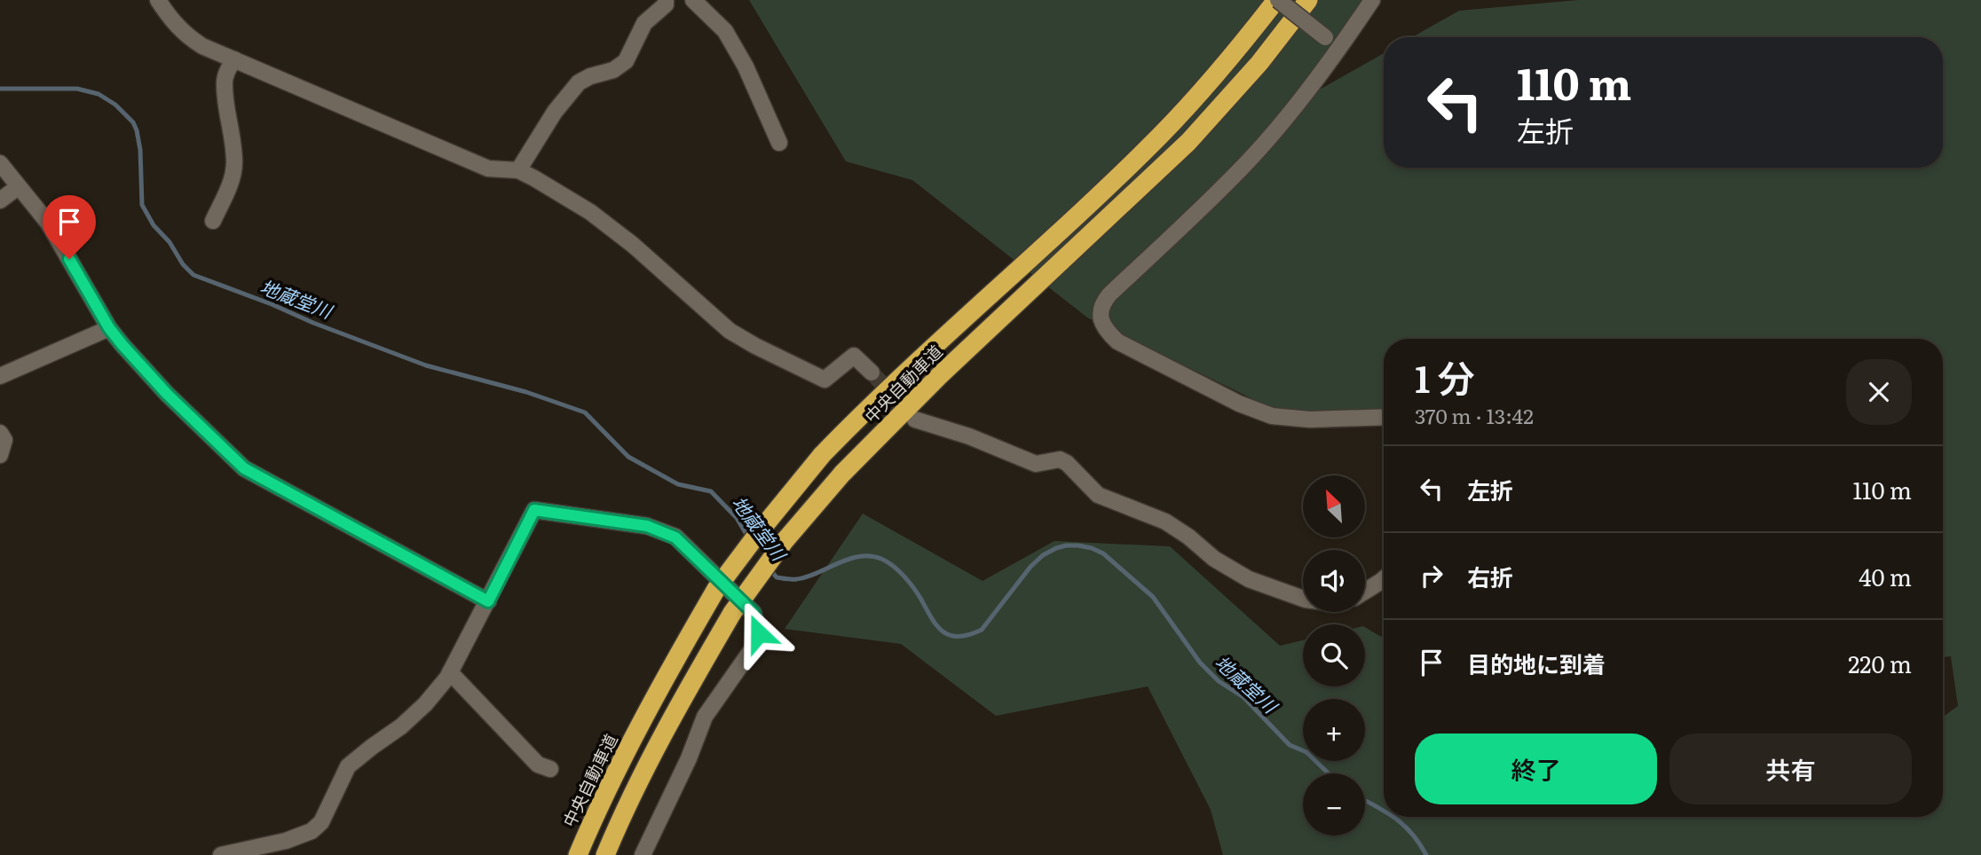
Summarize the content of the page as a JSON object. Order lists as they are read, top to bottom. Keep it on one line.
{"streets":{"highway":["中央自動車道"]},"water":["地蔵堂川"],"north":"top left","page":{"turn":["110 m","左折"],"heading":["1 分","370 m · 13:42"],"list":[{"name":"左折","value":"110 m"},{"name":"右折","value":"40 m"},{"name":"目的地に到着","value":"220 m"}],"map_buttons":["+","−"],"buttons":["終了","共有"]}}
